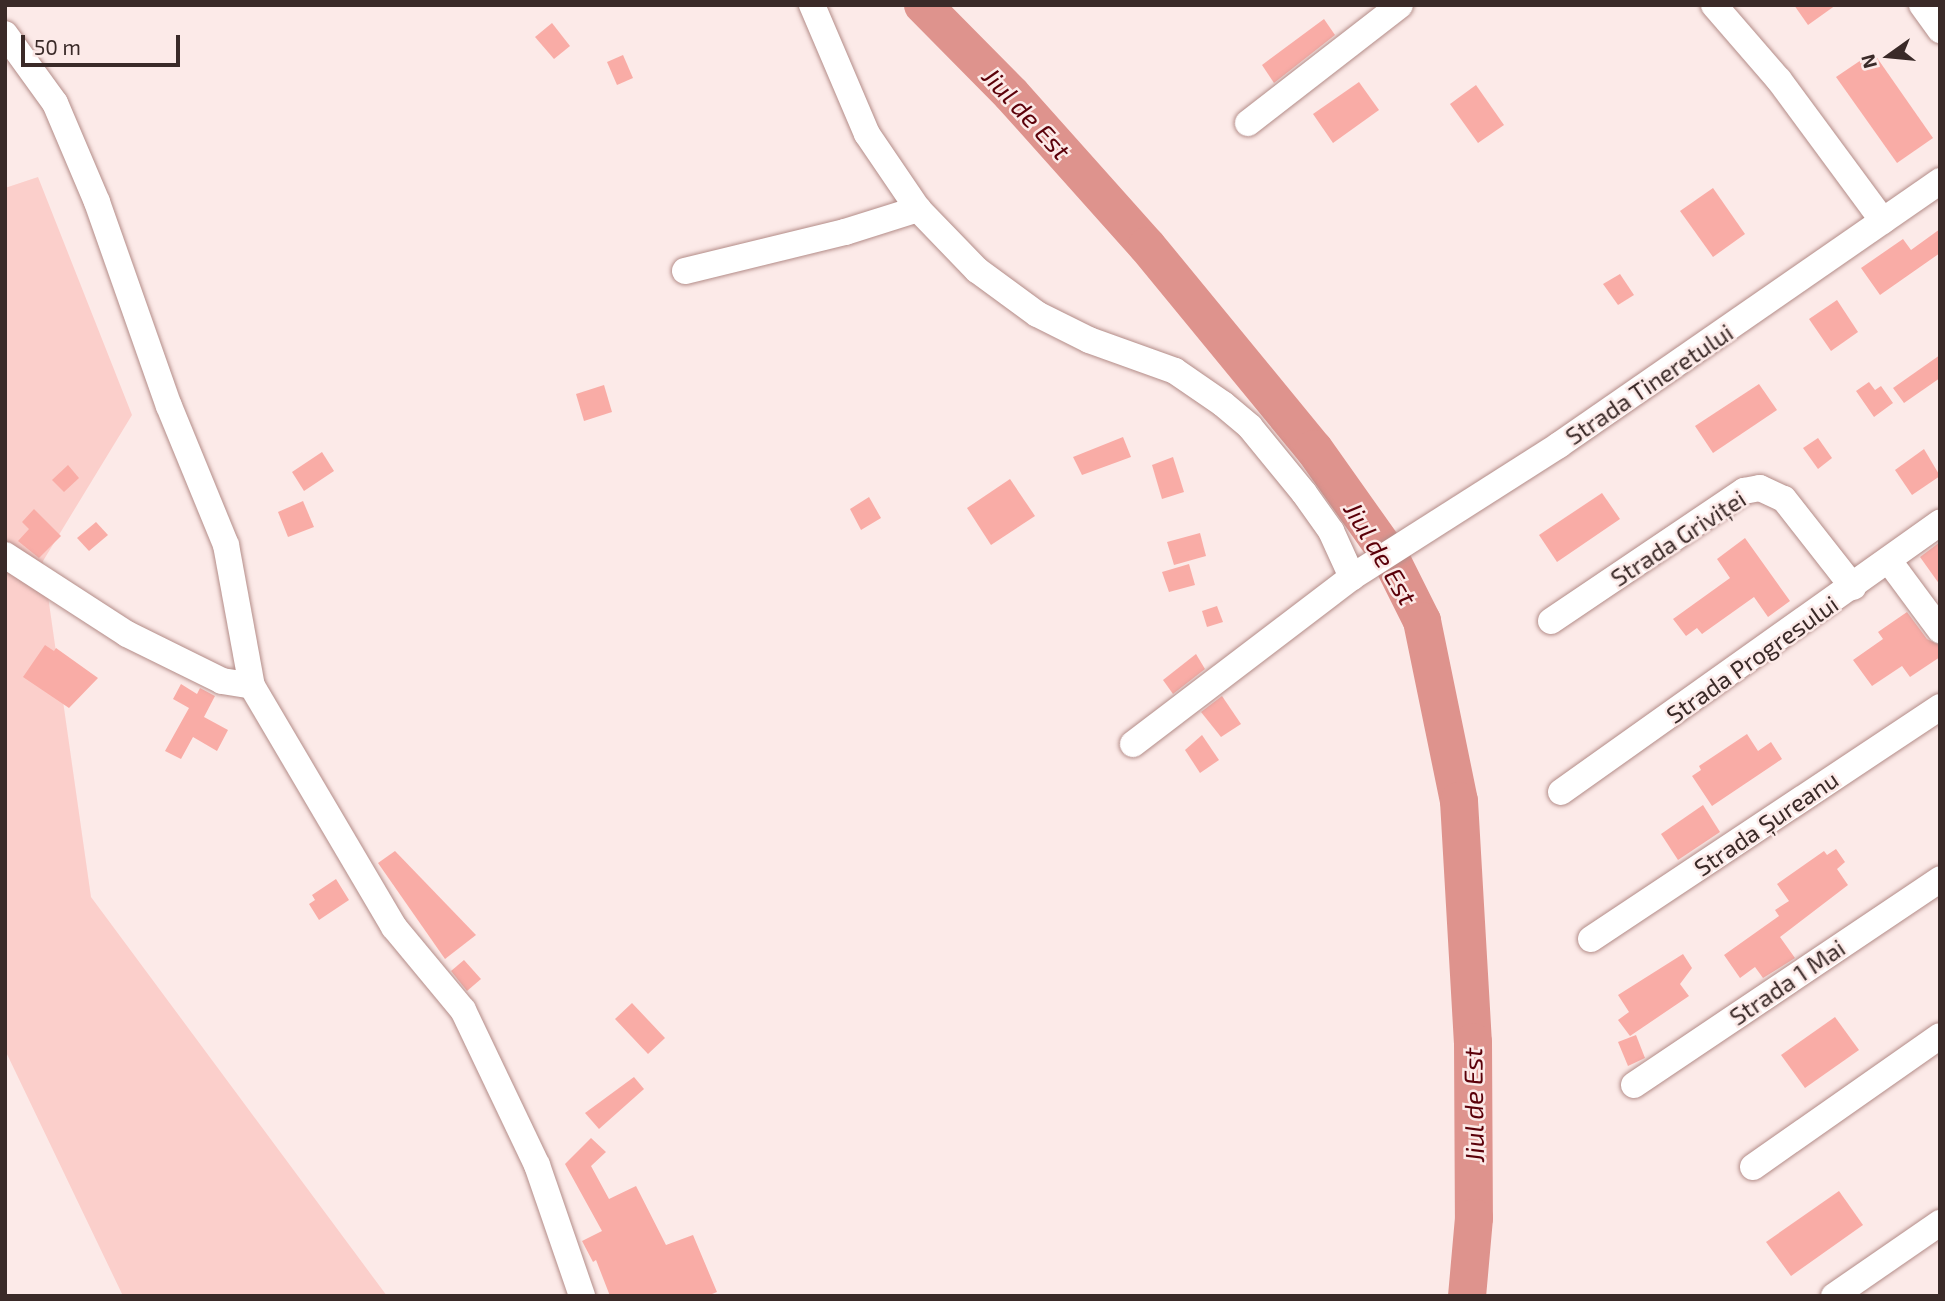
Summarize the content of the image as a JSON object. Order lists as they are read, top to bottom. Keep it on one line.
{"streets":{"street":["Strada Tineretului","Strada Griviței","Strada Progresului","Strada Șureanu","Strada 1 Mai"]},"crossings":[["Strada Griviței","Strada Progresului"]],"water":["Jiul de Est"],"scale_bar":"50 m","north":"left"}
